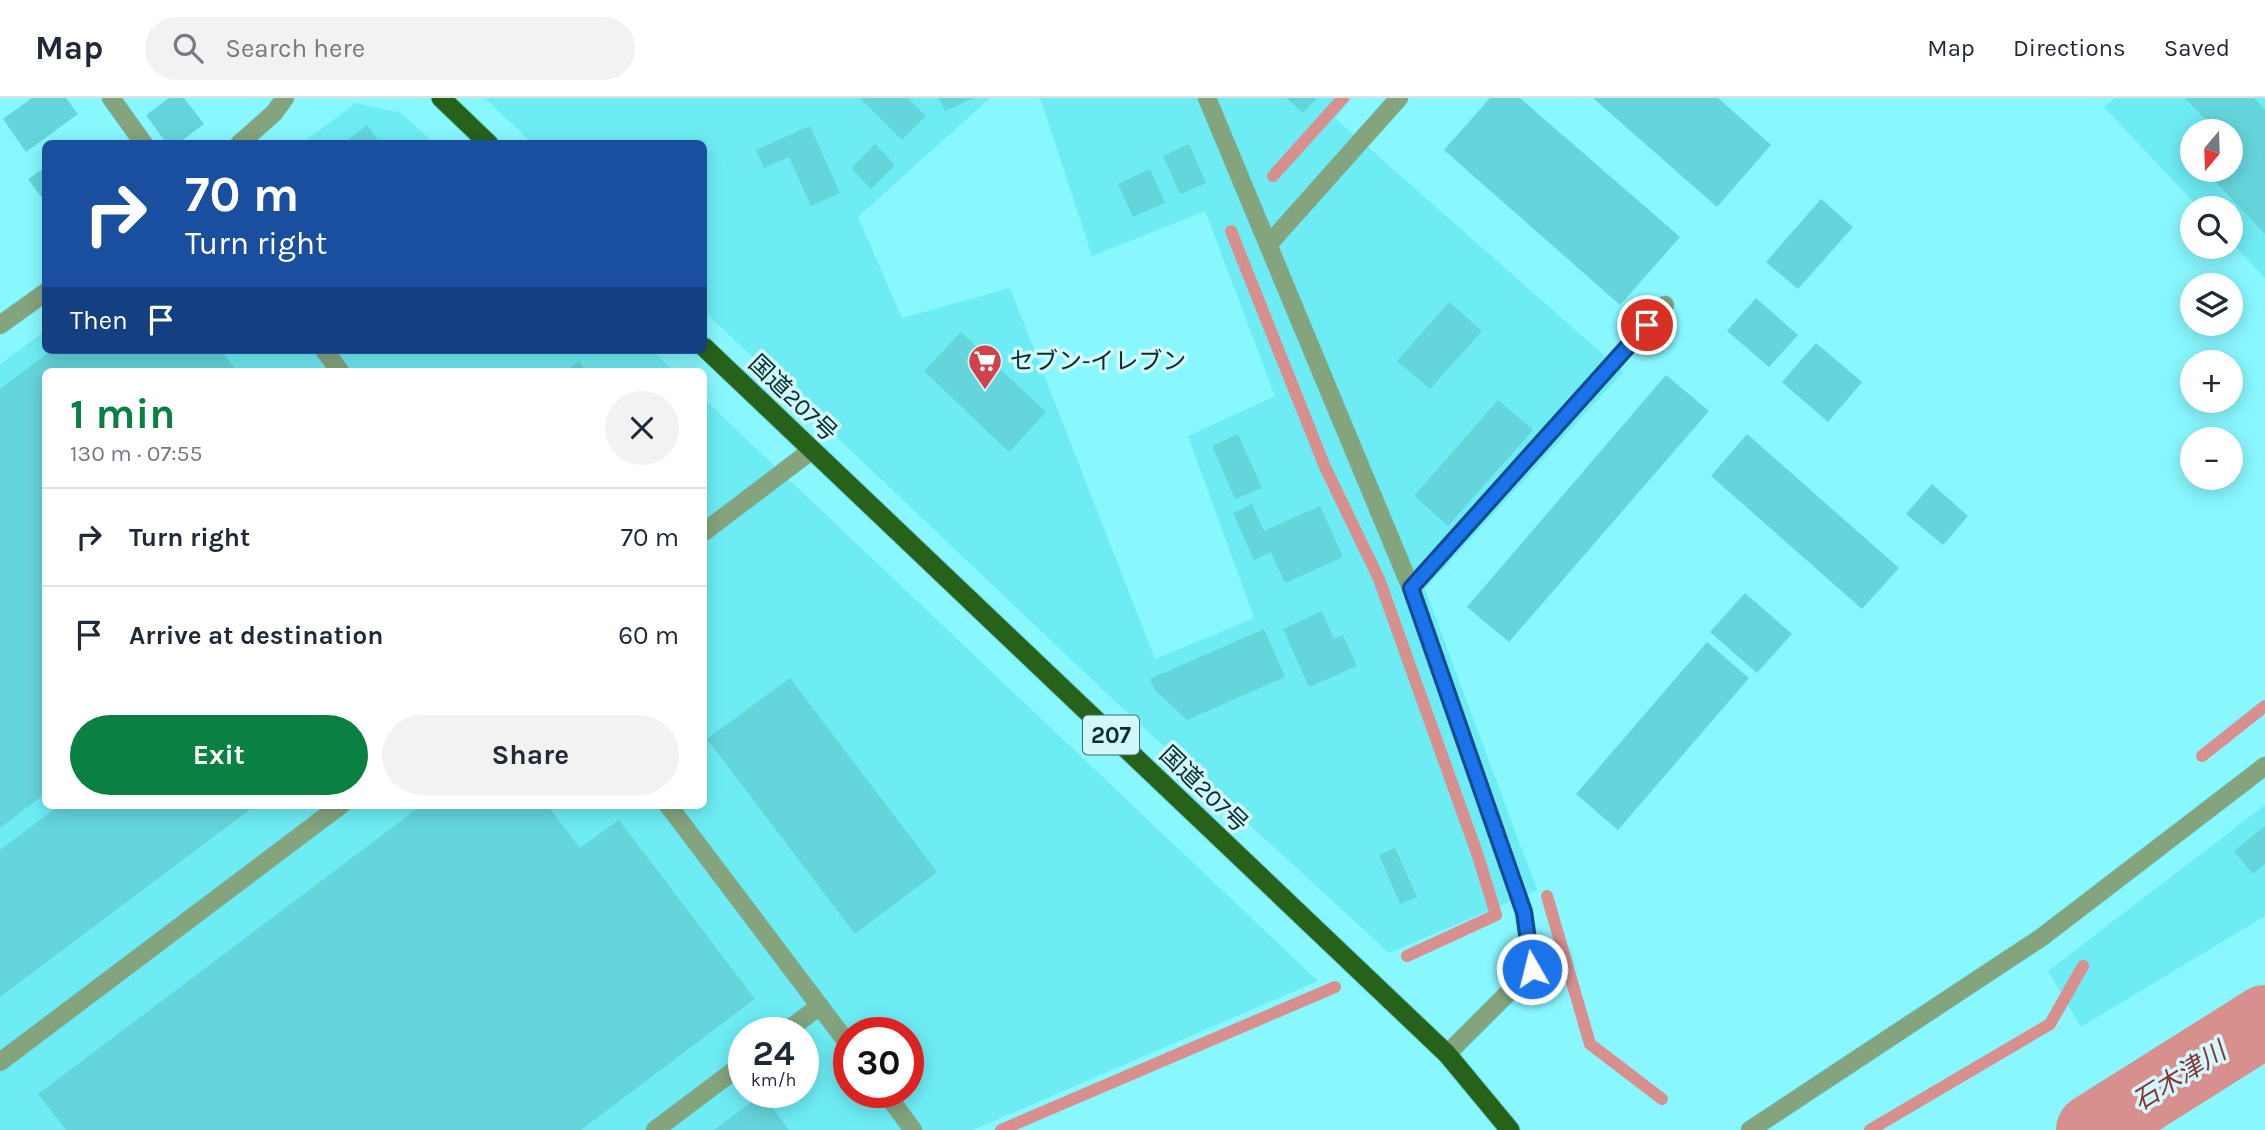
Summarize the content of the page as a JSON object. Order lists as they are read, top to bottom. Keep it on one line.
{"streets":{"highway":["国道207号","207"]},"water":["石木津川"],"places":{"supermarket":["セブン-イレブン"]},"north":"bottom","page":{"header":"Map","search":"Search here","nav":["Map","Directions","Saved"],"map_buttons":["+","−"],"turn":["70 m","Turn right"],"then":"Then","heading":["1 min","130 m · 07:55"],"list":[{"name":"Turn right","value":"70 m"},{"name":"Arrive at destination","value":"60 m"}],"buttons":["Exit","Share"],"speed":"24 km/h","limit":"30"}}
